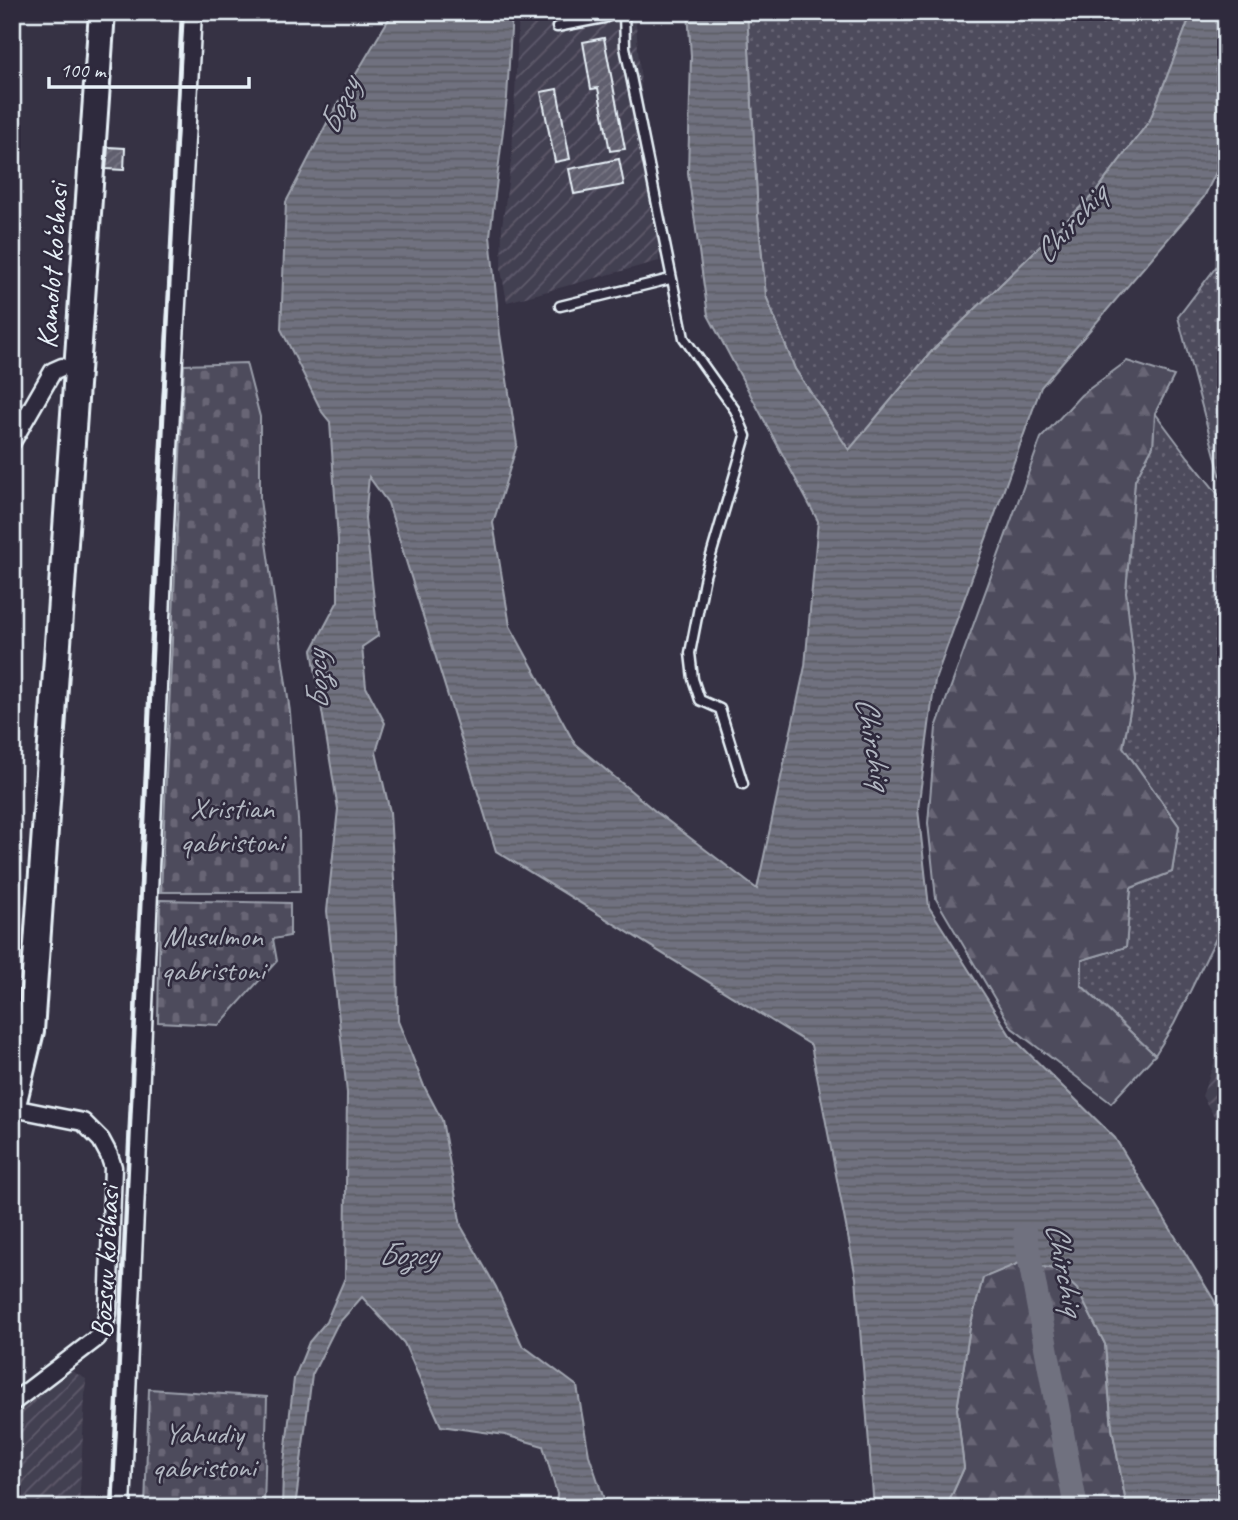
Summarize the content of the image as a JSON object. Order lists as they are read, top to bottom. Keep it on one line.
{"streets":{"main road":["Kamolot ko‘chasi"],"street":["Bozsuv ko‘chasi"]},"water":["Бозсу","Chirchiq"],"parks":["Xristian qabristoni","Musulmon qabristoni","Yahudiy qabristoni"],"scale_bar":"100 m"}
